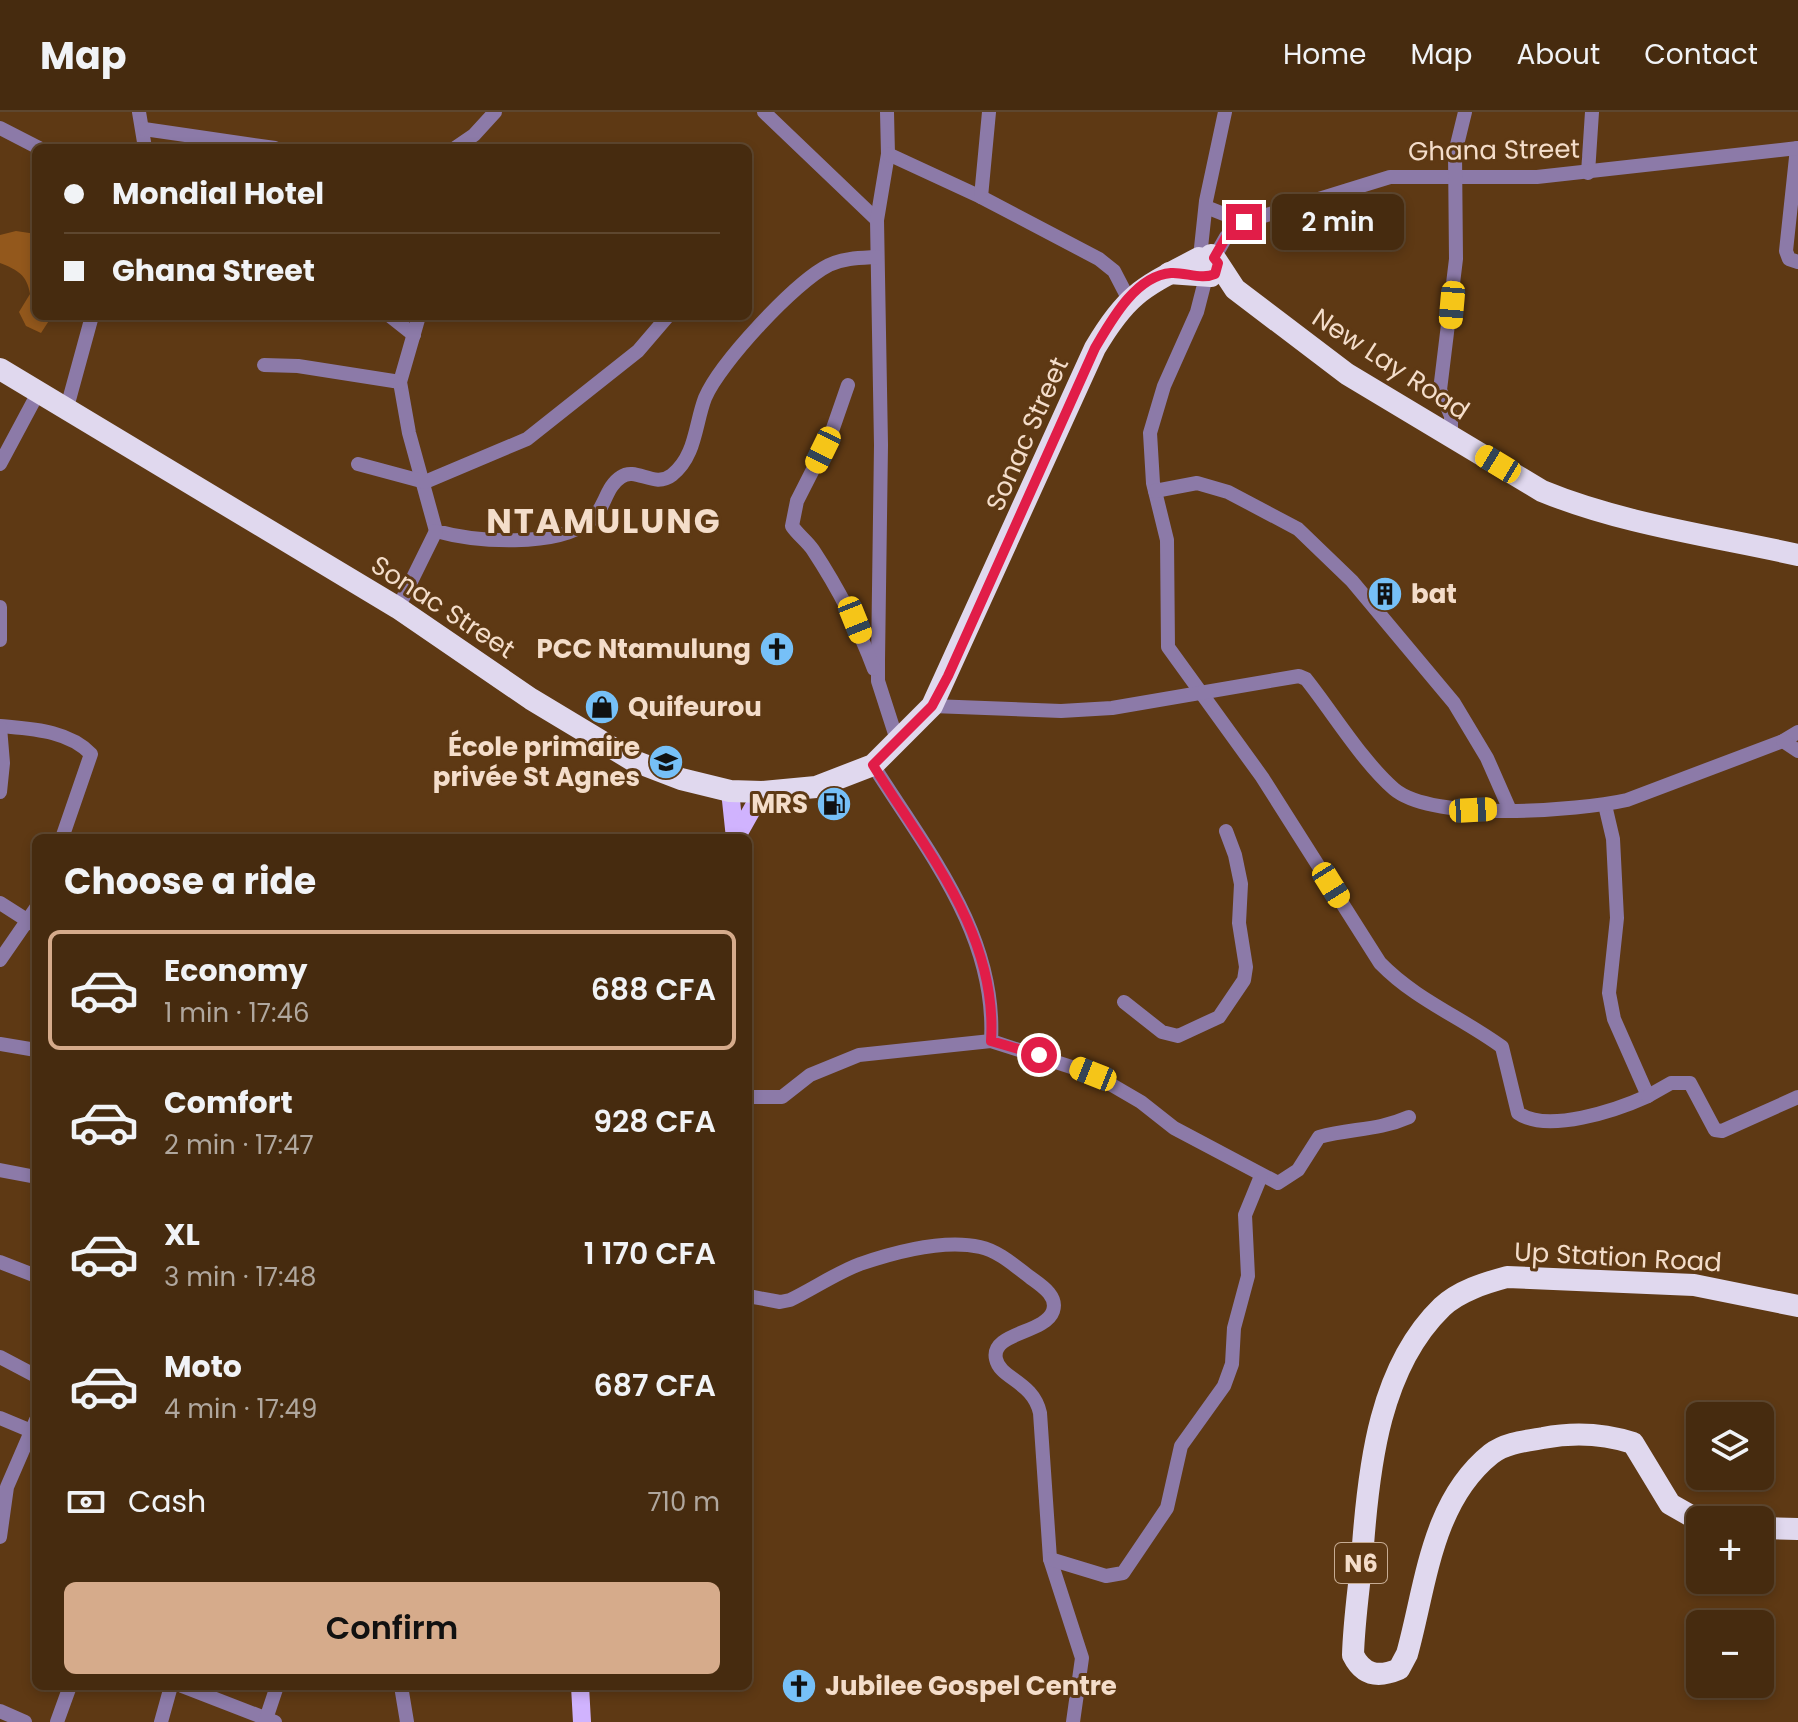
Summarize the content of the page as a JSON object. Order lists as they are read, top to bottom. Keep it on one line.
{"streets":{"highway":["New Lay Road","Sonac Street","Up Station Road","N6"],"street":["Ghana Street"]},"crossings":[["New Lay Road","Sonac Street"]],"districts":["NTAMULUNG"],"places":{"building":["bat"],"church":["PCC Ntamulung","Jubilee Gospel Centre"],"shop":["Quifeurou"],"school or university":["École primaire privée St Agnes"],"fuel station":["MRS"]},"page":{"header":"Map","nav":["Home","Map","About","Contact"],"banner":["Mondial Hotel","Ghana Street"],"bubble":"2 min","heading":"Choose a ride","list":[{"name":"Economy","note":"1 min · 17:46","value":"688 CFA"},{"name":"Comfort","note":"2 min · 17:47","value":"928 CFA"},{"name":"XL","note":"3 min · 17:48","value":"1 170 CFA"},{"name":"Moto","note":"4 min · 17:49","value":"687 CFA"}],"map_buttons":["+","−"],"pay":["Cash","710 m"],"buttons":"Confirm"}}
